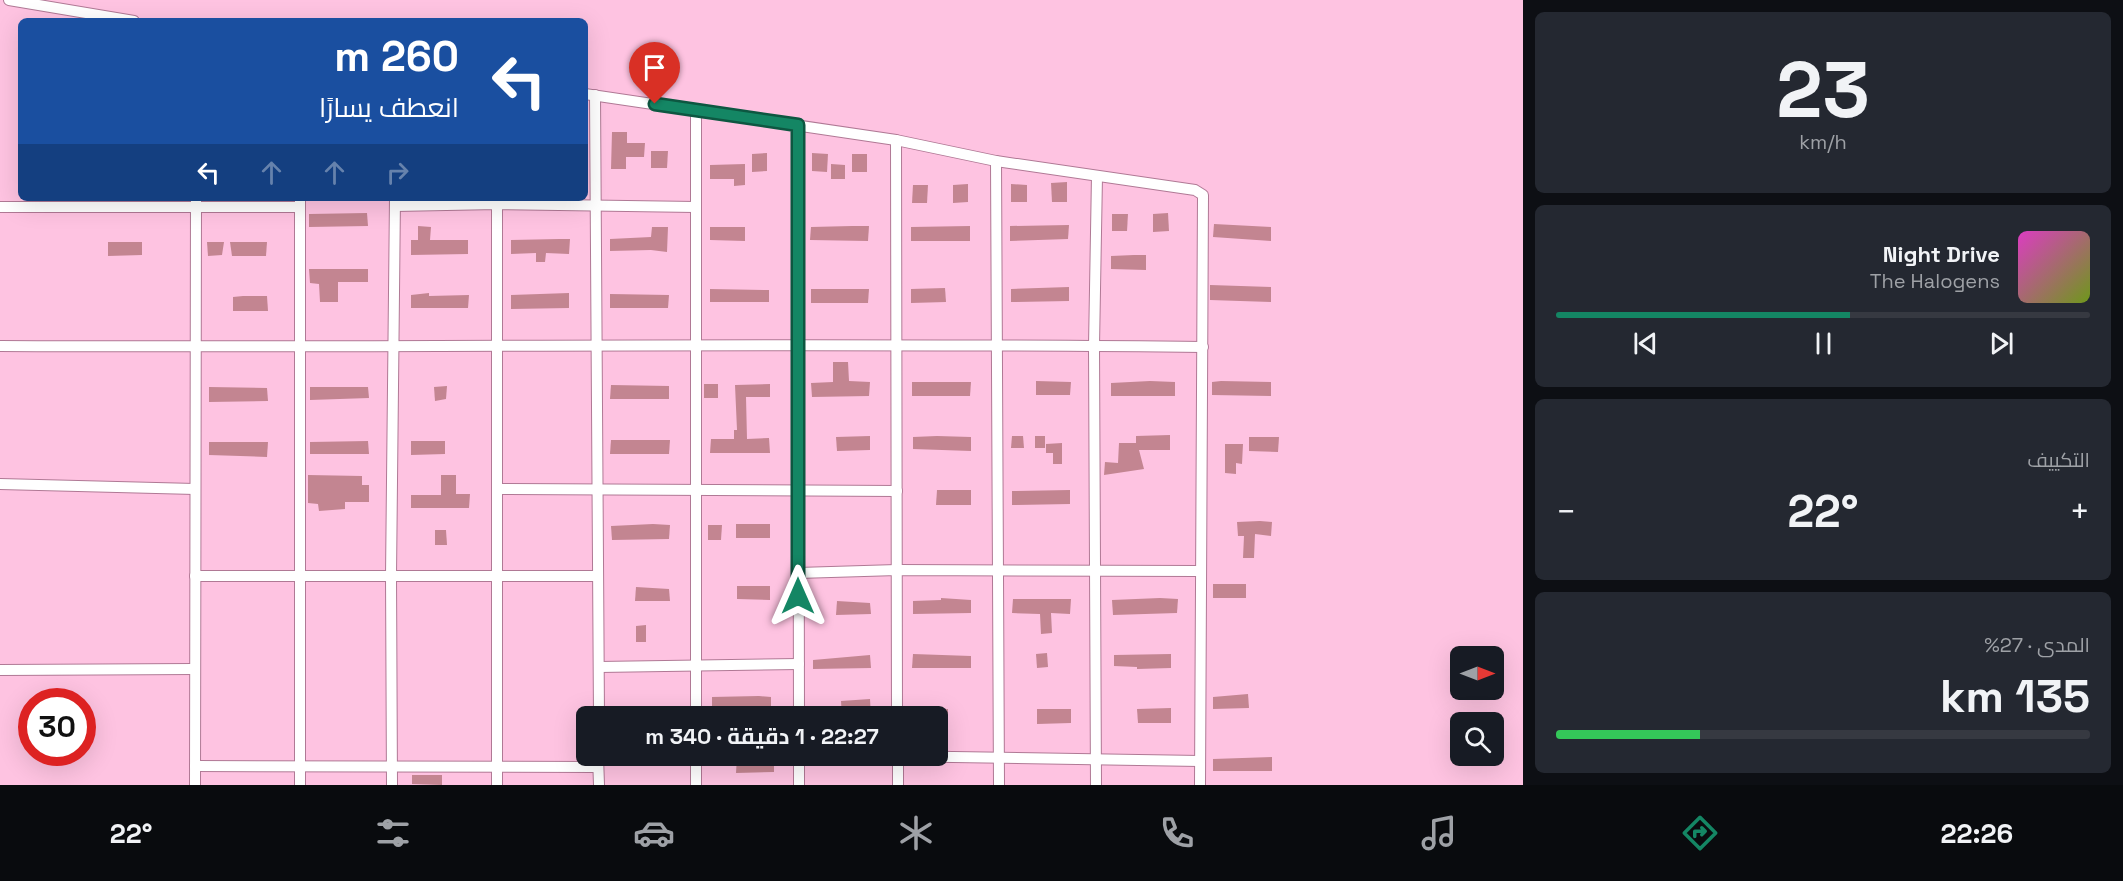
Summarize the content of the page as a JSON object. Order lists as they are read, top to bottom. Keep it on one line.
{"north":"right","page":{"tile":[["23","km/h"],"التكييف",["المدى · 27%","135 km"]],"turn":["260 m","انعطف يسارًا"],"song":["Night Drive","The Halogens"],"heat":["−","22°","+"],"limit":"30","trip":"22:27 · 1 دقيقة · 340 m","tabs":["22:26","22°"]}}
